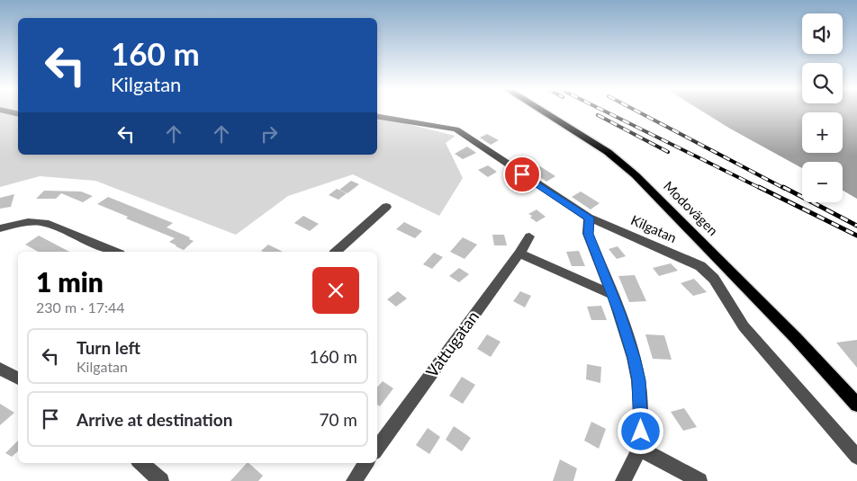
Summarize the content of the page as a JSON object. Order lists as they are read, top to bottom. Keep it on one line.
{"streets":{"main road":["Modovägen"],"street":["Kilgatan","Vattugatan"]},"page":{"map_buttons":["+","−"],"turn":["160 m","Kilgatan"],"heading":["1 min","230 m · 17:44"],"list":[{"name":"Turn left","note":"Kilgatan","value":"160 m"},{"name":"Arrive at destination","value":"70 m"}]}}
